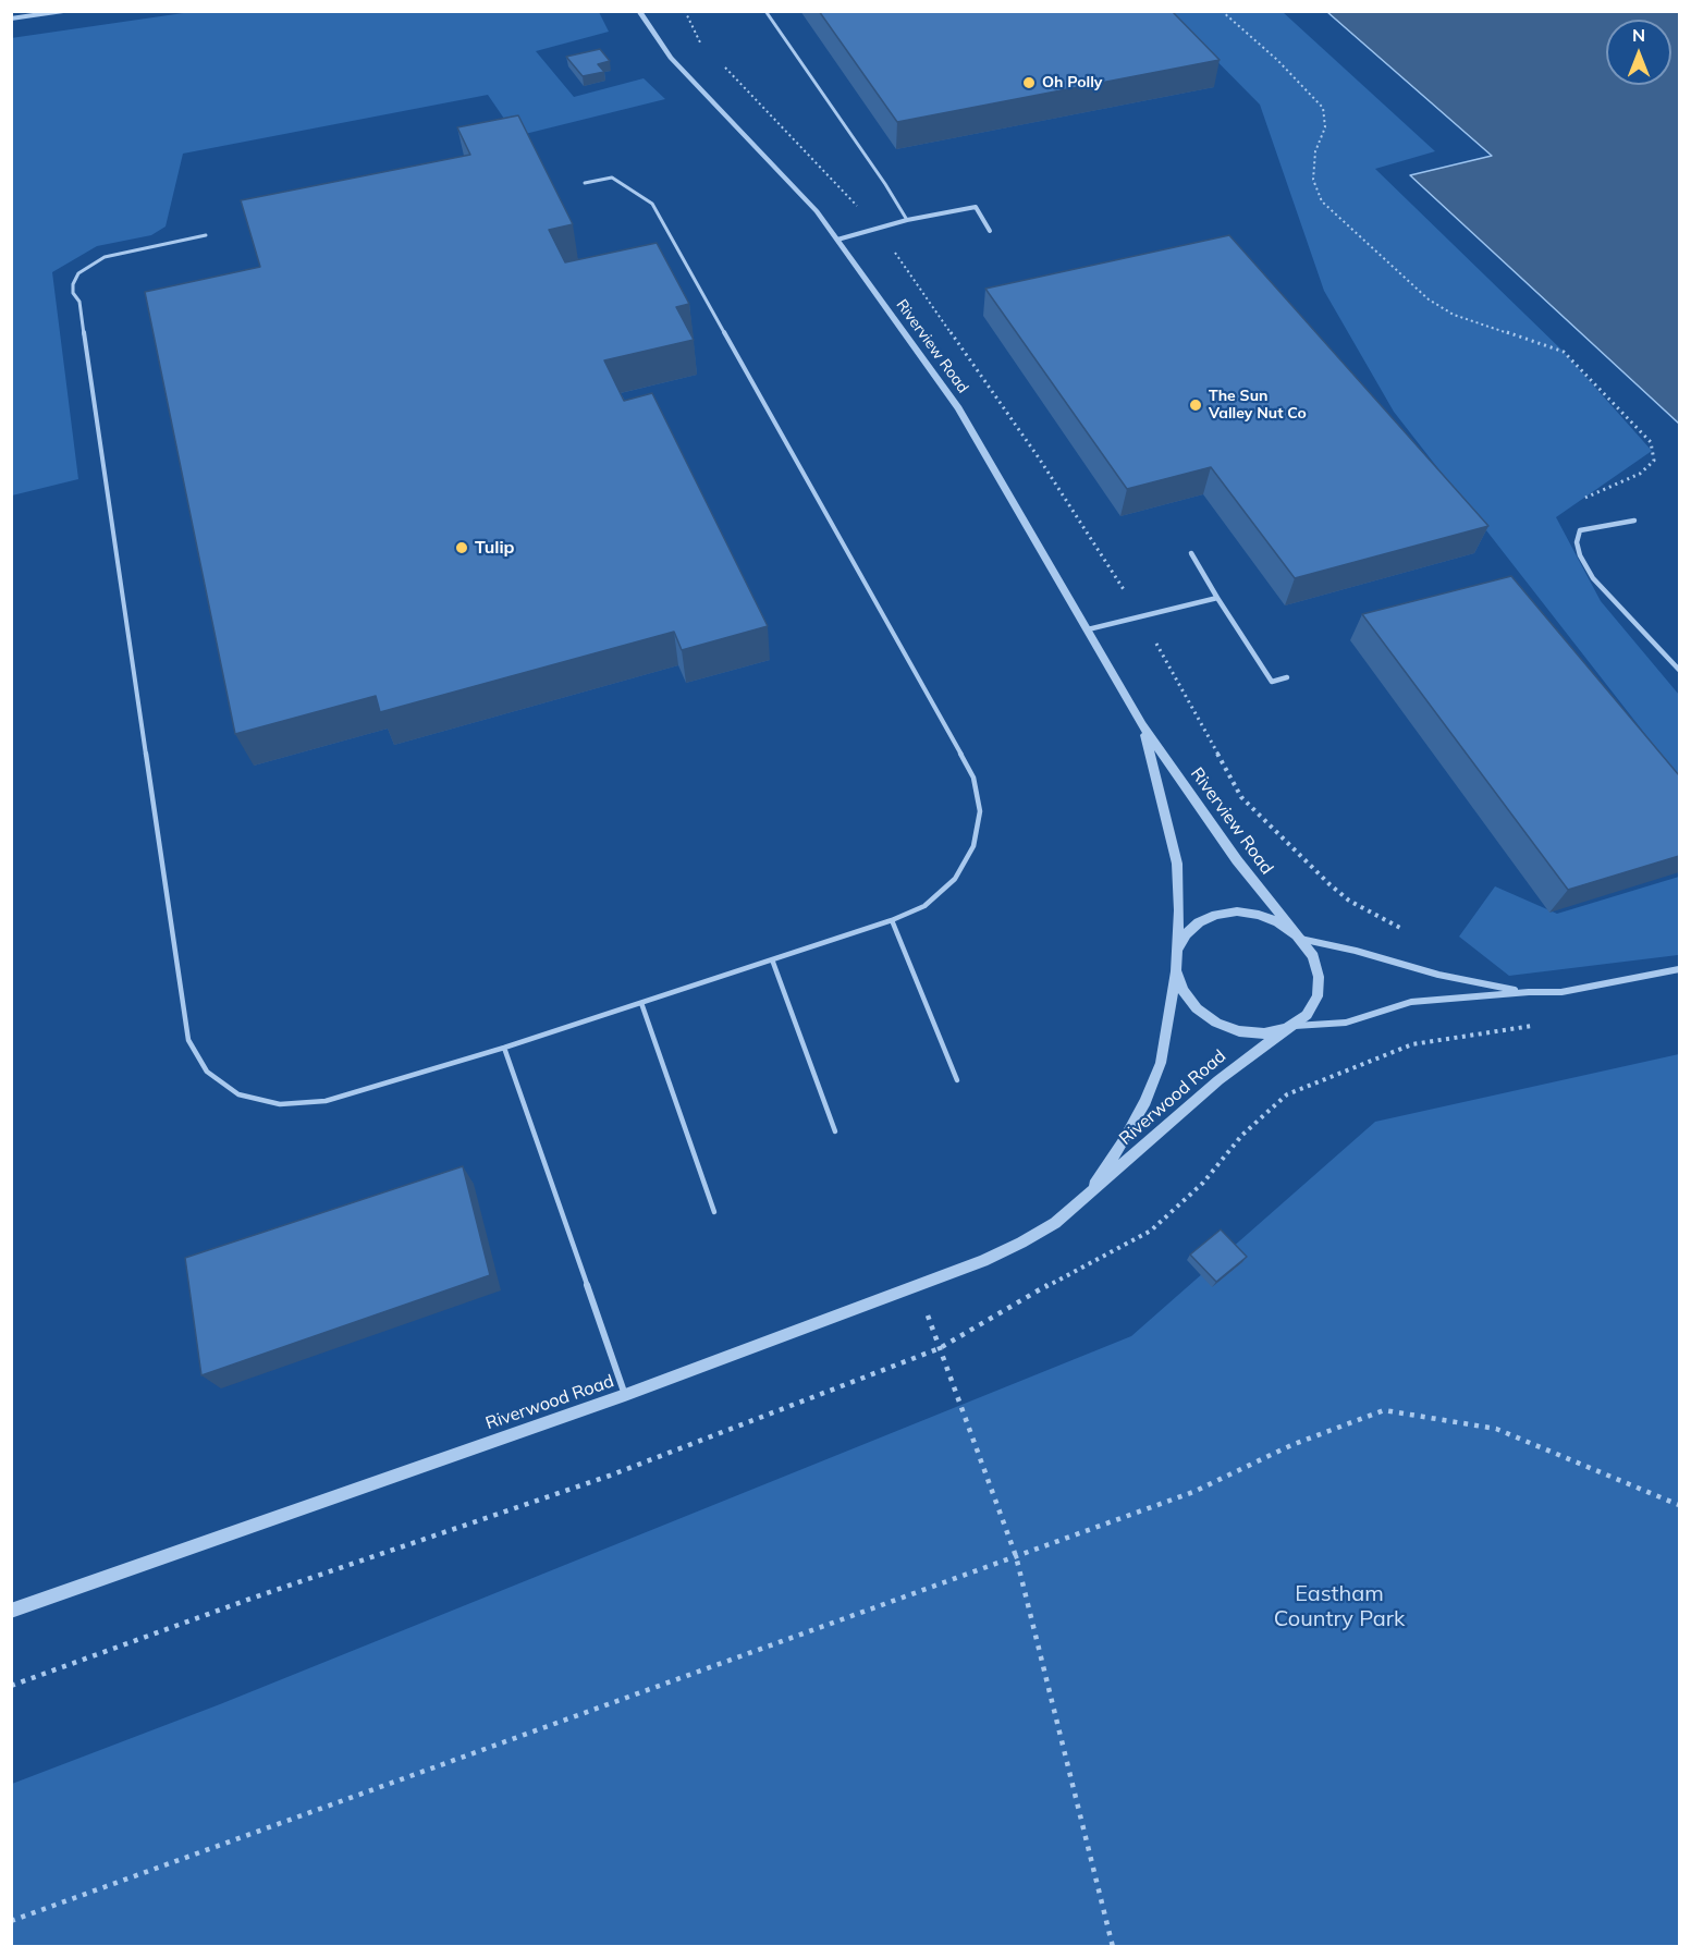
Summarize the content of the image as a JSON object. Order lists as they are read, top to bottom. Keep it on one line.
{"streets":{"street":["Riverview Road","Riverwood Road"]},"crossings":[["Riverview Road","Riverwood Road"]],"parks":["Eastham Country Park"],"places":["Oh Polly","The Sun Valley Nut Co","Tulip"],"north":"top"}
